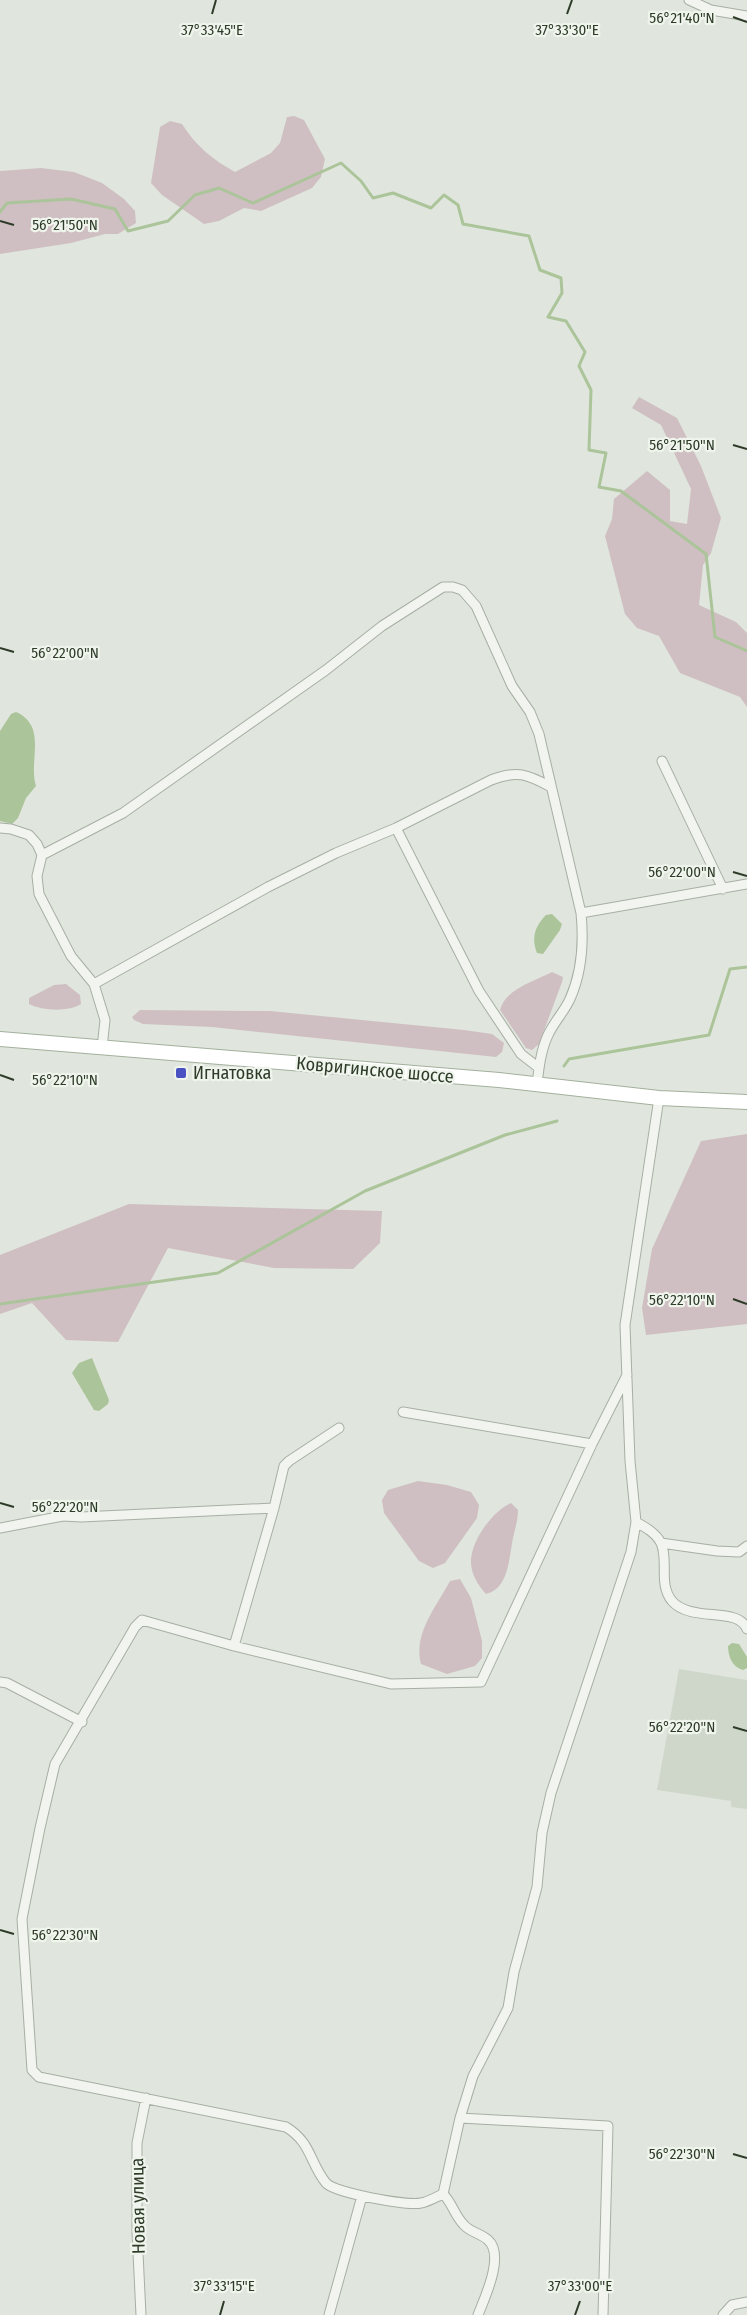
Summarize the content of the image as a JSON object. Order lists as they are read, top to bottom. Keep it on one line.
{"streets":{"main road":["Ковригинское шоссе"],"street":["Новая улица"]},"places":{"transit":["Игнатовка"]},"coordinates":["56°21'40\"N","37°33'45\"E","37°33'30\"E","56°21'50\"N","56°22'00\"N","56°22'10\"N","56°22'20\"N","56°22'30\"N","37°33'15\"E","37°33'00\"E"]}
